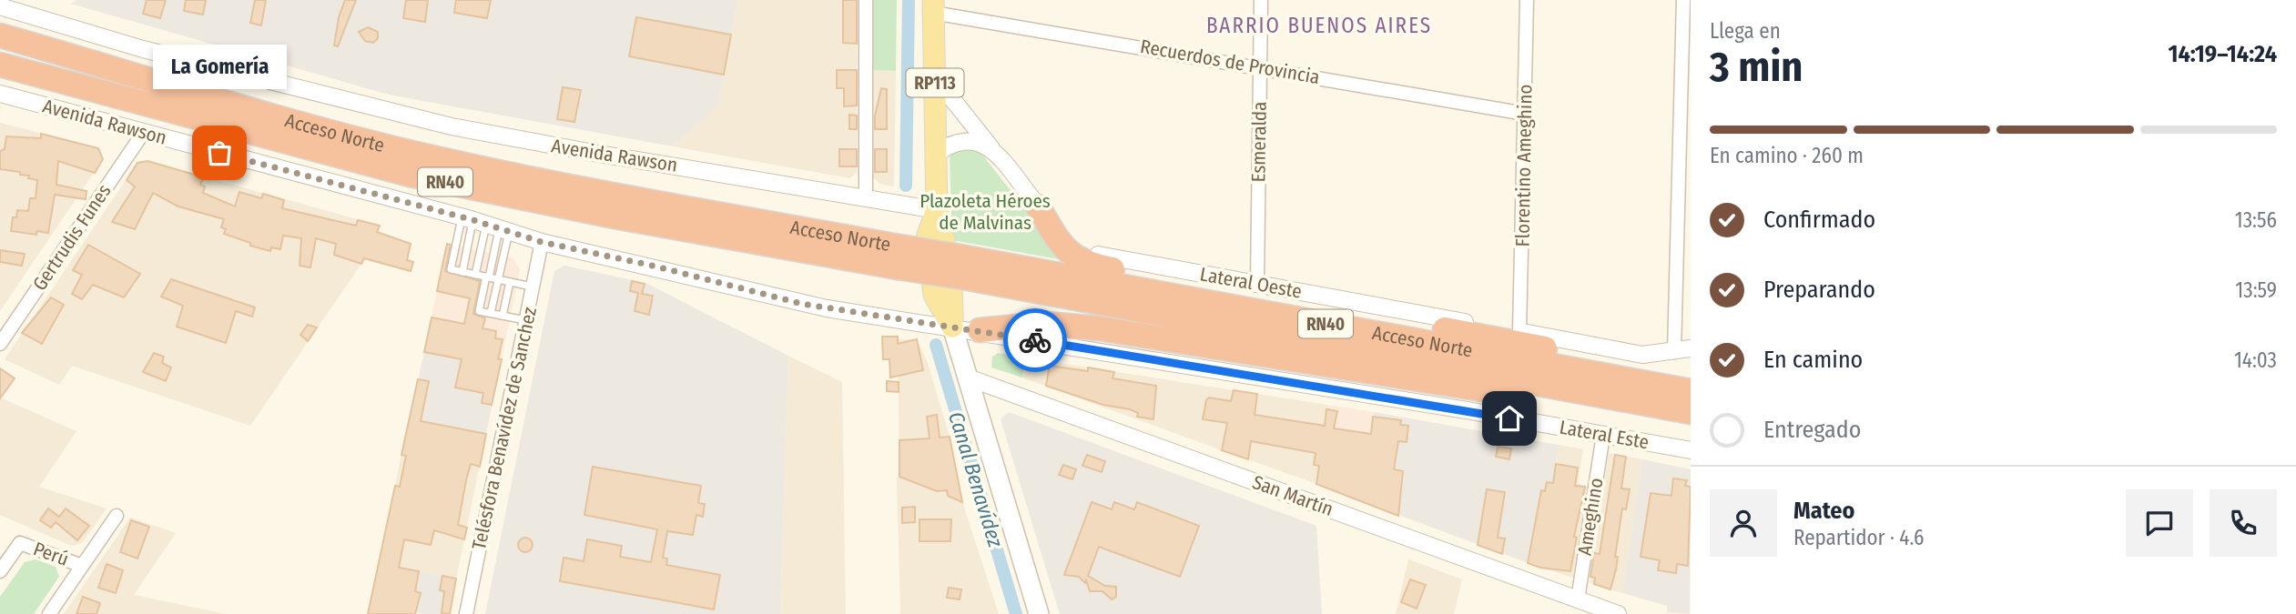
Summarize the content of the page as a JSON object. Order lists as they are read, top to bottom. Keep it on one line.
{"streets":{"highway":["Acceso Norte","RN40"],"main road":["RP113"],"street":["Recuerdos de Provincia","Avenida Rawson","Esmeralda","Florentino Ameghino","Gertrudis Funes","Lateral Oeste","Telésfora Benavídez de Sanchez","Lateral Este","San Martín","Ameghino","Perú"]},"crossings":[["Recuerdos de Provincia","RP113"],["Recuerdos de Provincia","Esmeralda"],["Recuerdos de Provincia","Florentino Ameghino"],["RP113","Avenida Rawson"],["RP113","Lateral Oeste"],["RP113","Lateral Este"],["RP113","San Martín"],["Avenida Rawson","Gertrudis Funes"],["Avenida Rawson","Telésfora Benavídez de Sanchez"],["Avenida Rawson","Lateral Este"],["Esmeralda","Lateral Oeste"],["Florentino Ameghino","Lateral Oeste"],["Lateral Este","Ameghino"],["San Martín","Ameghino"]],"districts":["BARRIO BUENOS AIRES"],"water":["Canal Benavídez"],"parks":["Plazoleta Héroes de Malvinas"],"places":["La Gomería"],"page":{"heading":["3 min","Llega en","14:19–14:24"],"panel":["Mateo","Repartidor · 4.6"],"bubble":"La Gomería","bar":"En camino · 260 m","list":[["Confirmado","13:56"],["Preparando","13:59"],["En camino","14:03"],"Entregado"]}}
